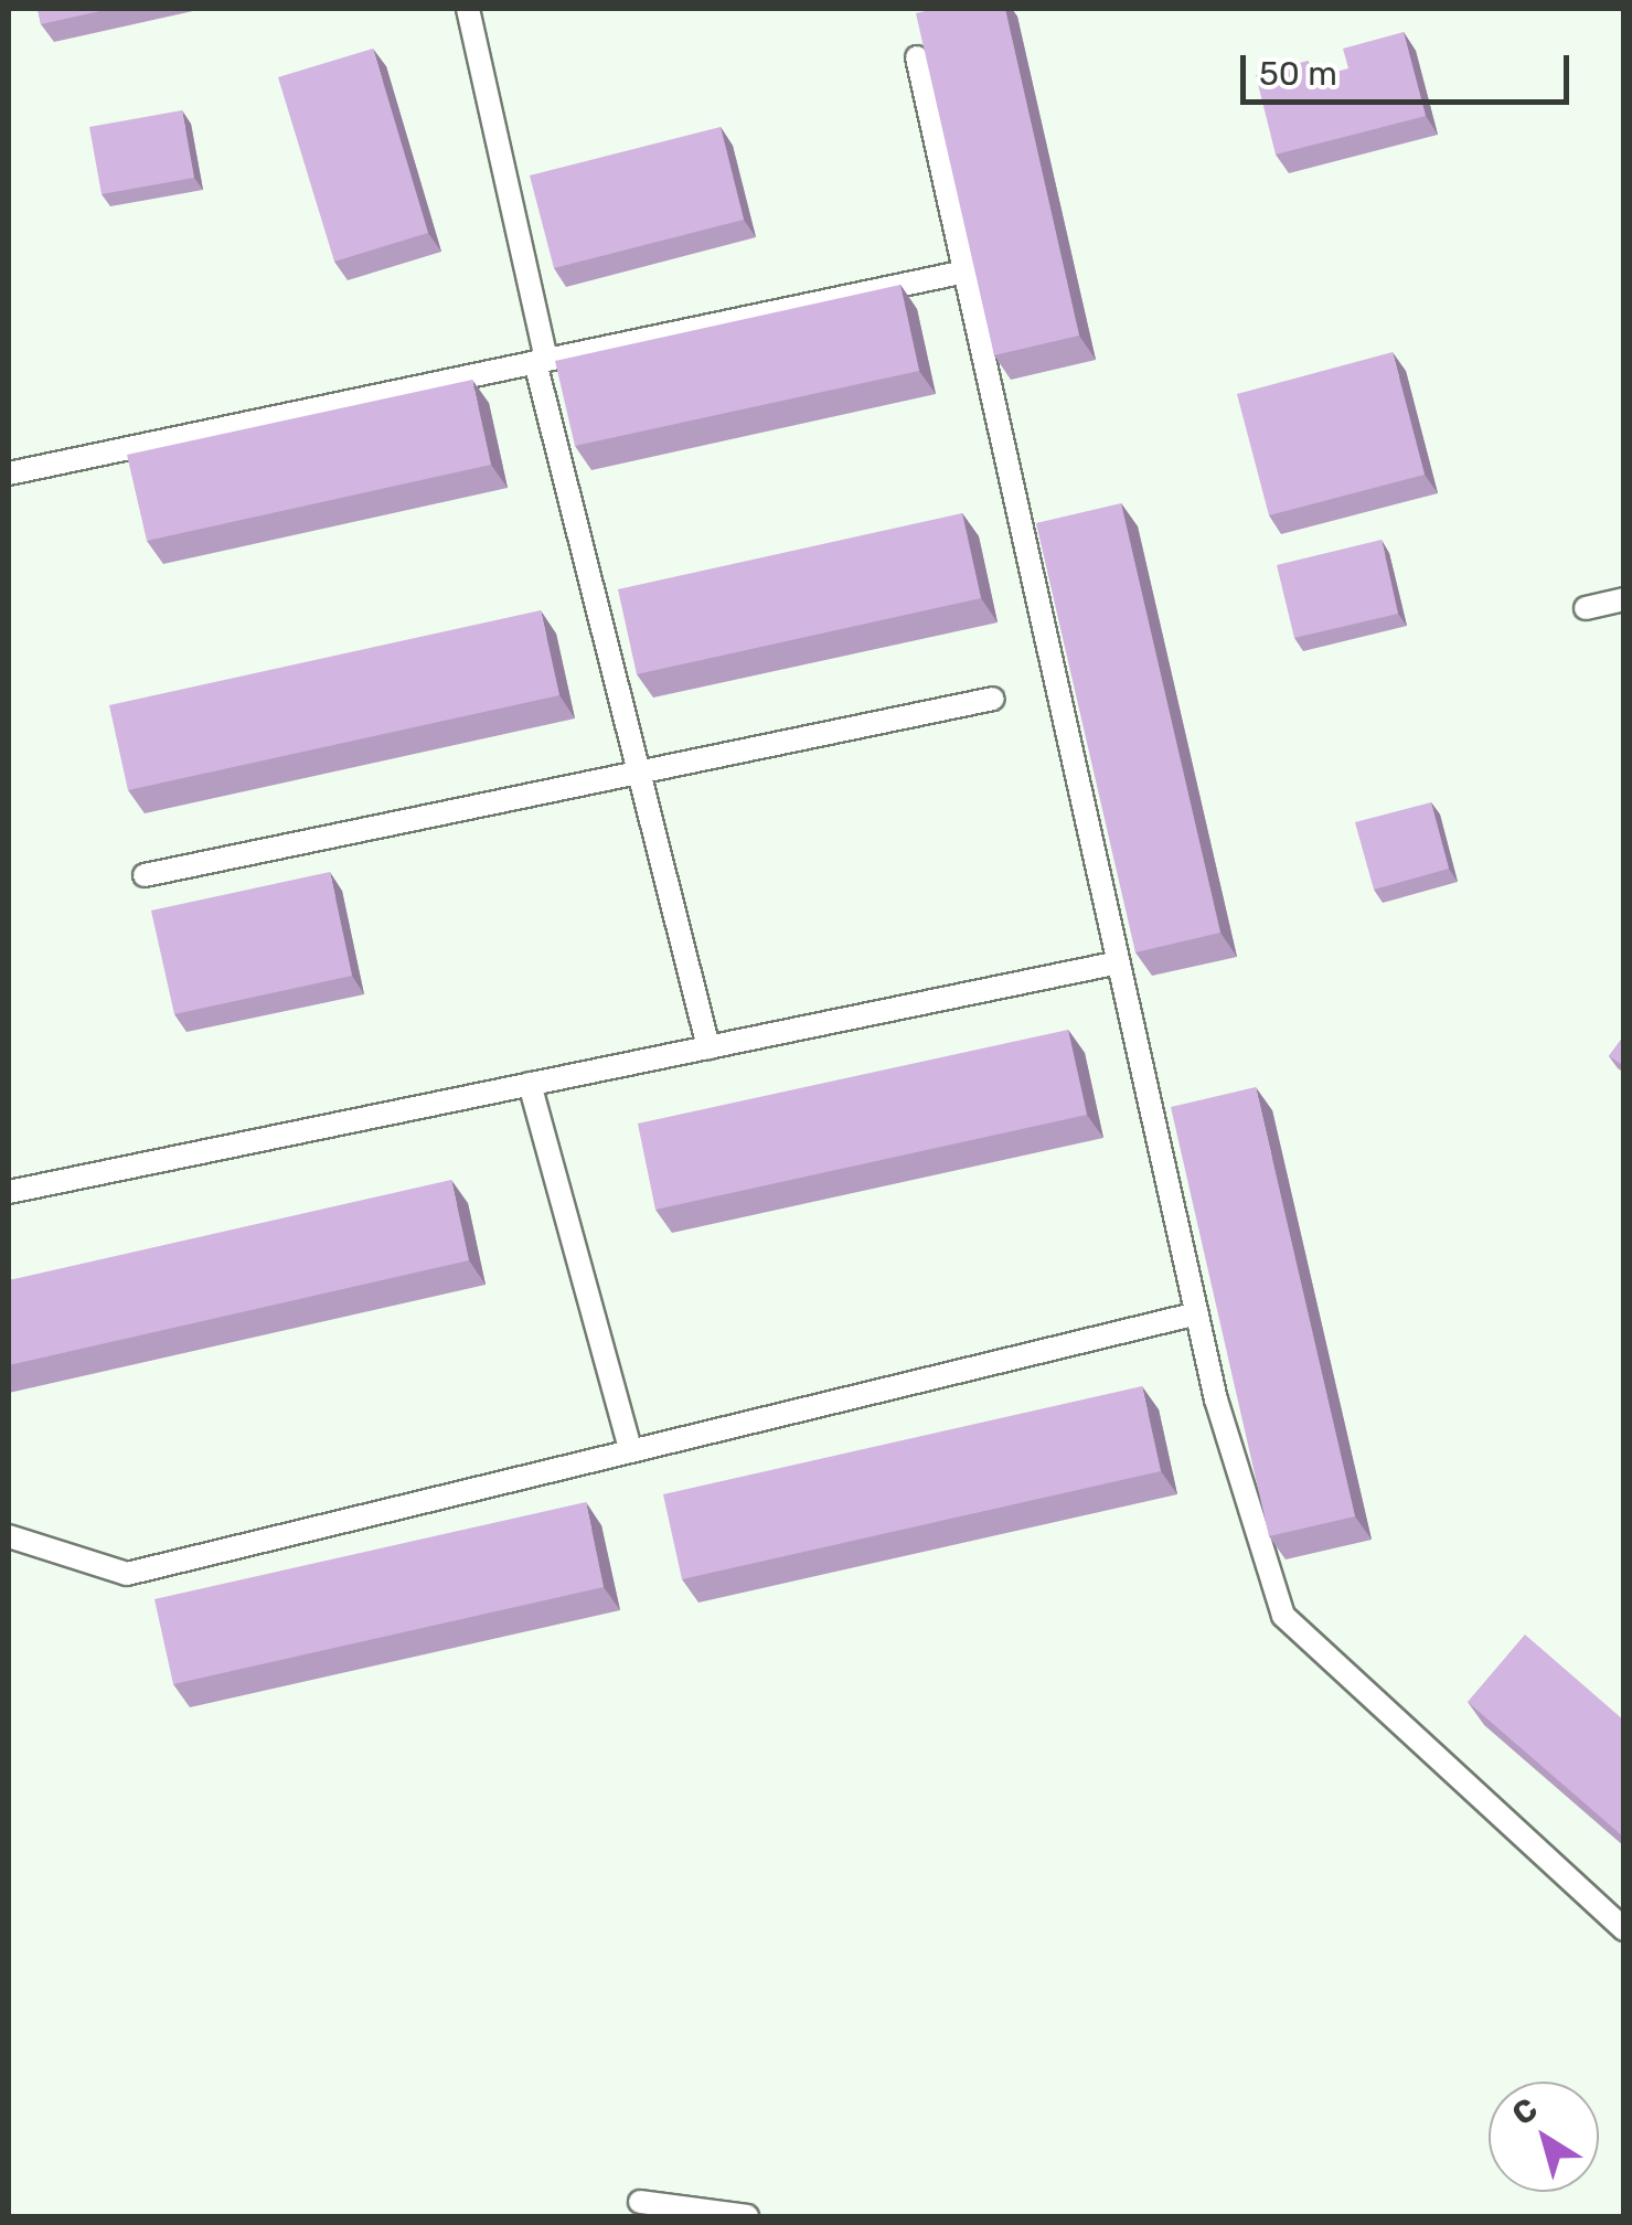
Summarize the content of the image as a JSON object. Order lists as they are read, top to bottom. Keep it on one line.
{"scale_bar":"50 m","north":"top left"}
